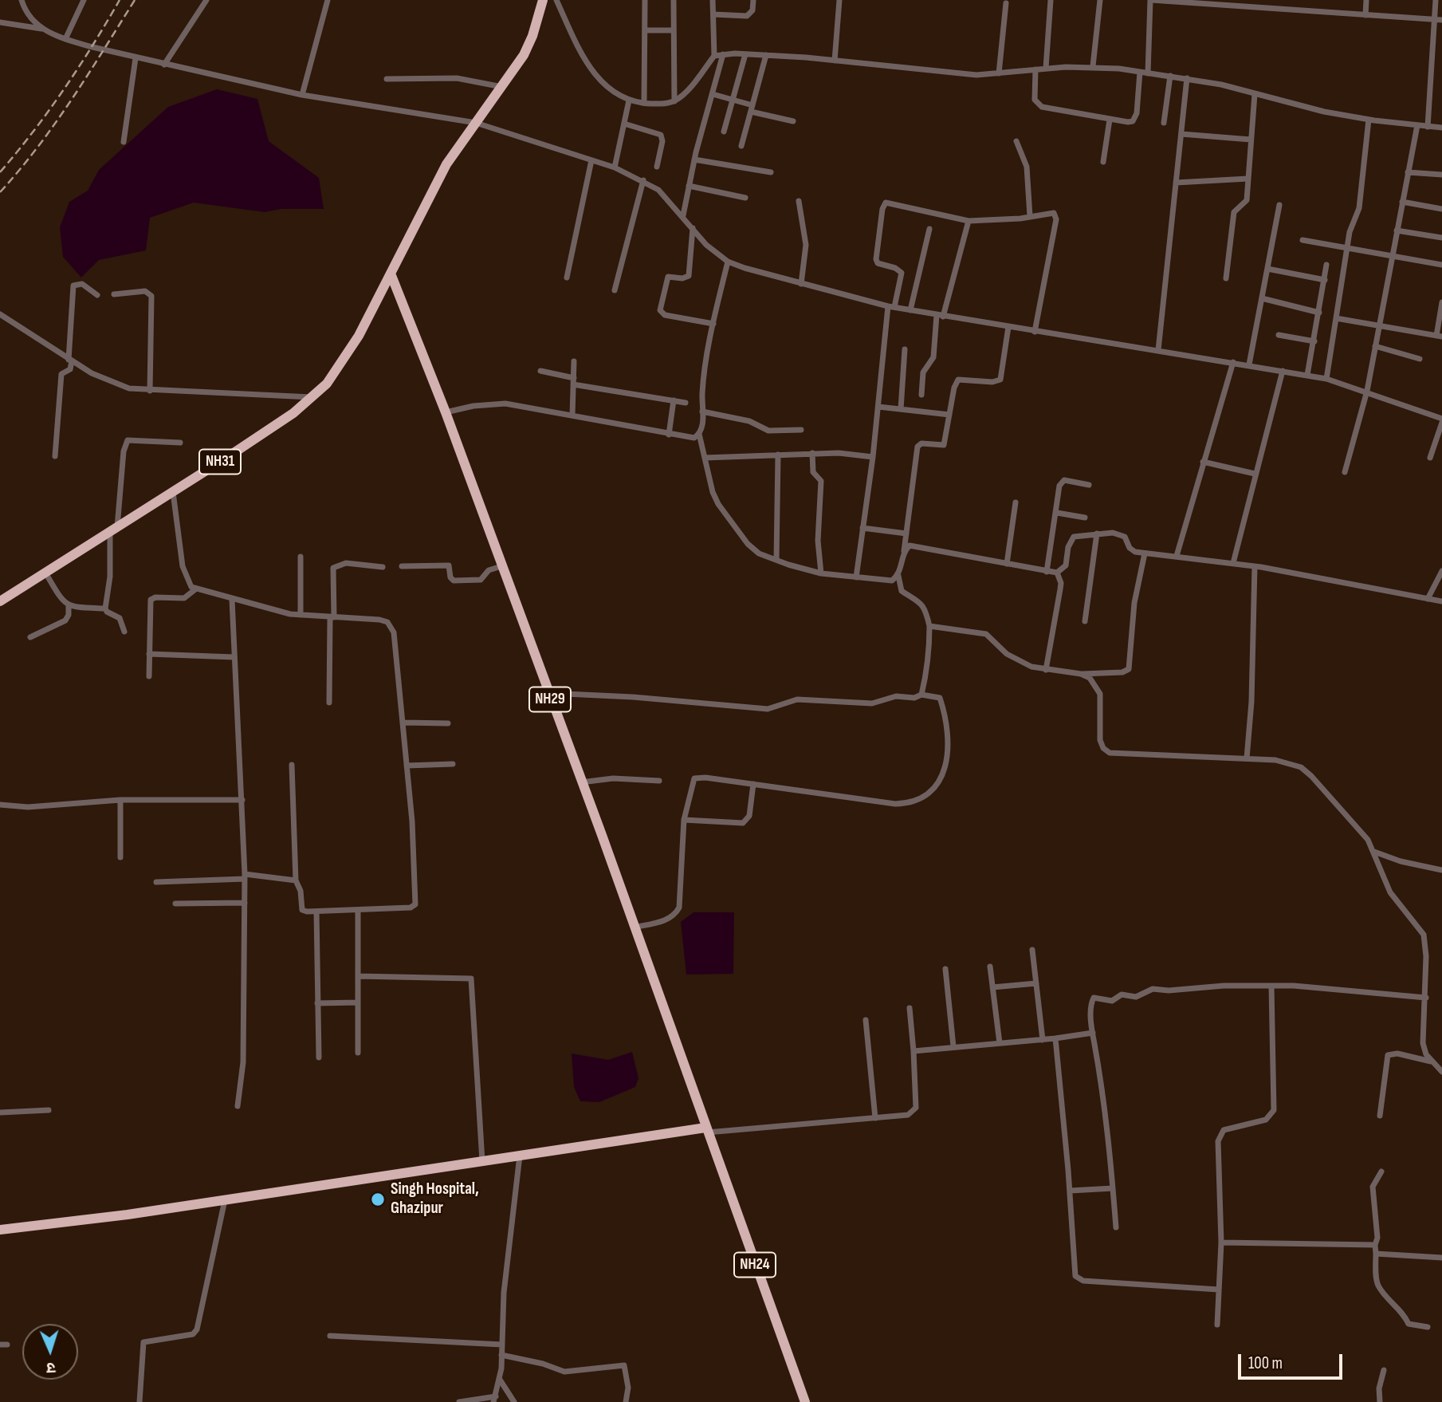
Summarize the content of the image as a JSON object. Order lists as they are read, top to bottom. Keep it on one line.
{"streets":{"highway":["NH31","NH29","NH24"]},"crossings":[["NH31","NH29"],["NH29","NH24"]],"places":["Singh Hospital, Ghazipur"],"scale_bar":"100 m","north":"bottom"}
